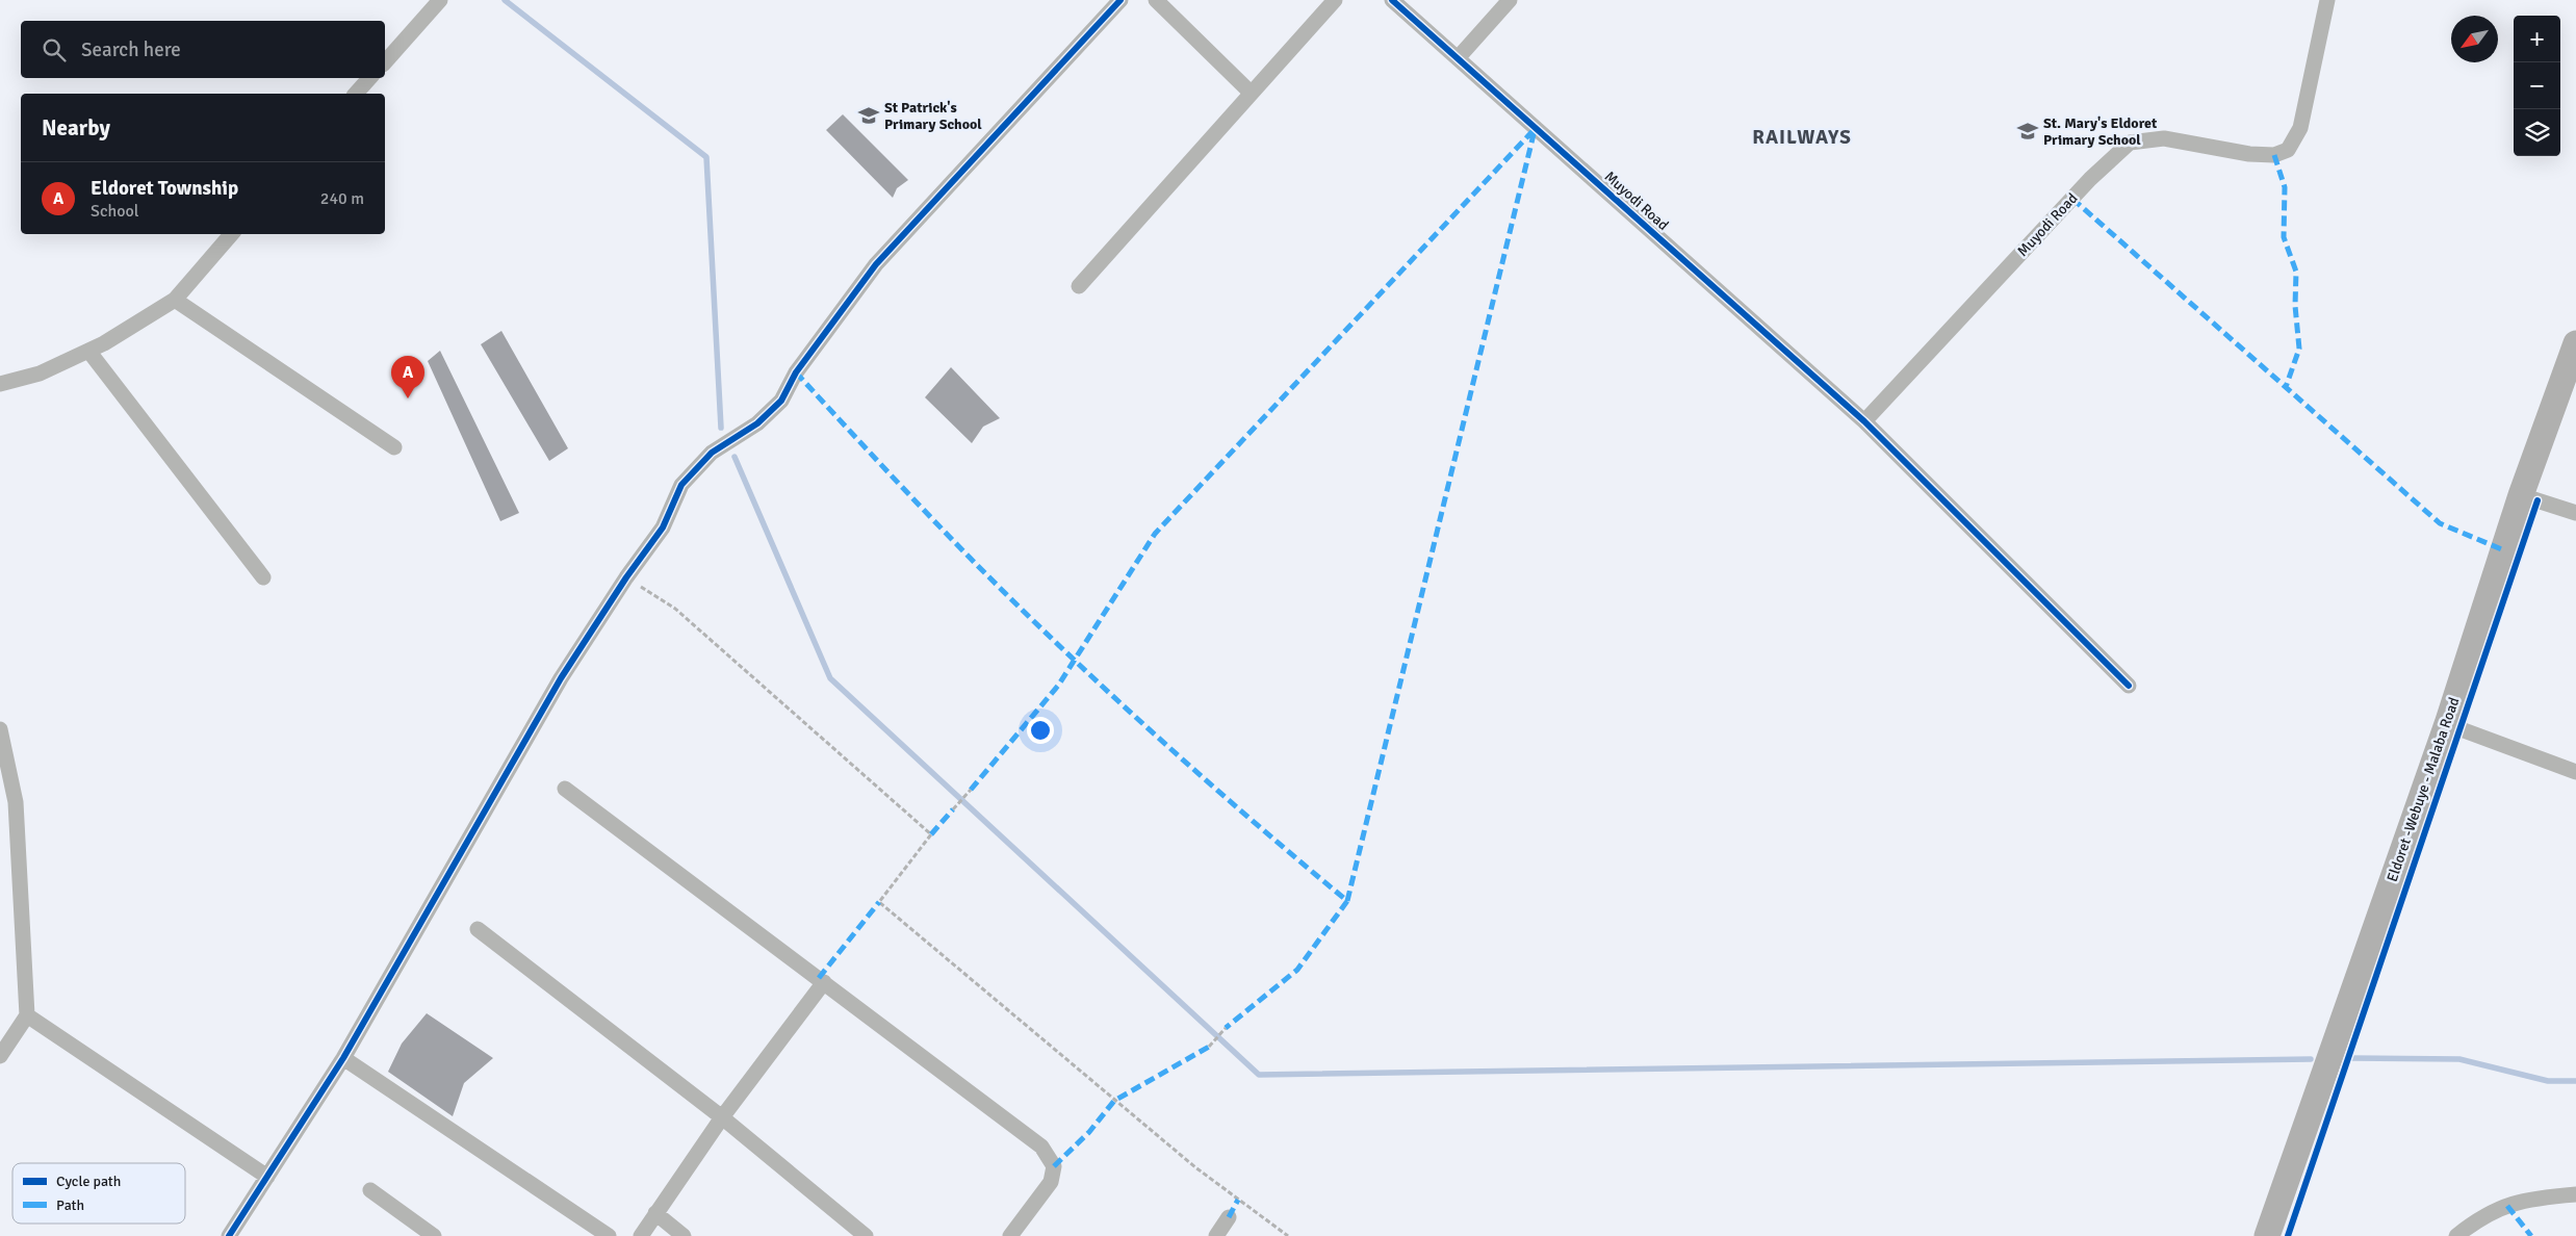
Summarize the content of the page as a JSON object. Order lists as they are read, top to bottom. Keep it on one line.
{"streets":{"highway":["Eldoret -Webuye - Malaba Road"],"street":["Muyodi Road"]},"districts":["RAILWAYS"],"places":{"school or university":["St Patrick's Primary School","St. Mary's Eldoret Primary School"]},"legend":["Cycle path","Path"],"north":"bottom left","page":{"map_buttons":["+","−"],"search":"Search here","heading":"Nearby","list":[{"mark":"A","name":"Eldoret Township","note":"School","value":"240 m"}],"pins":"A"}}
